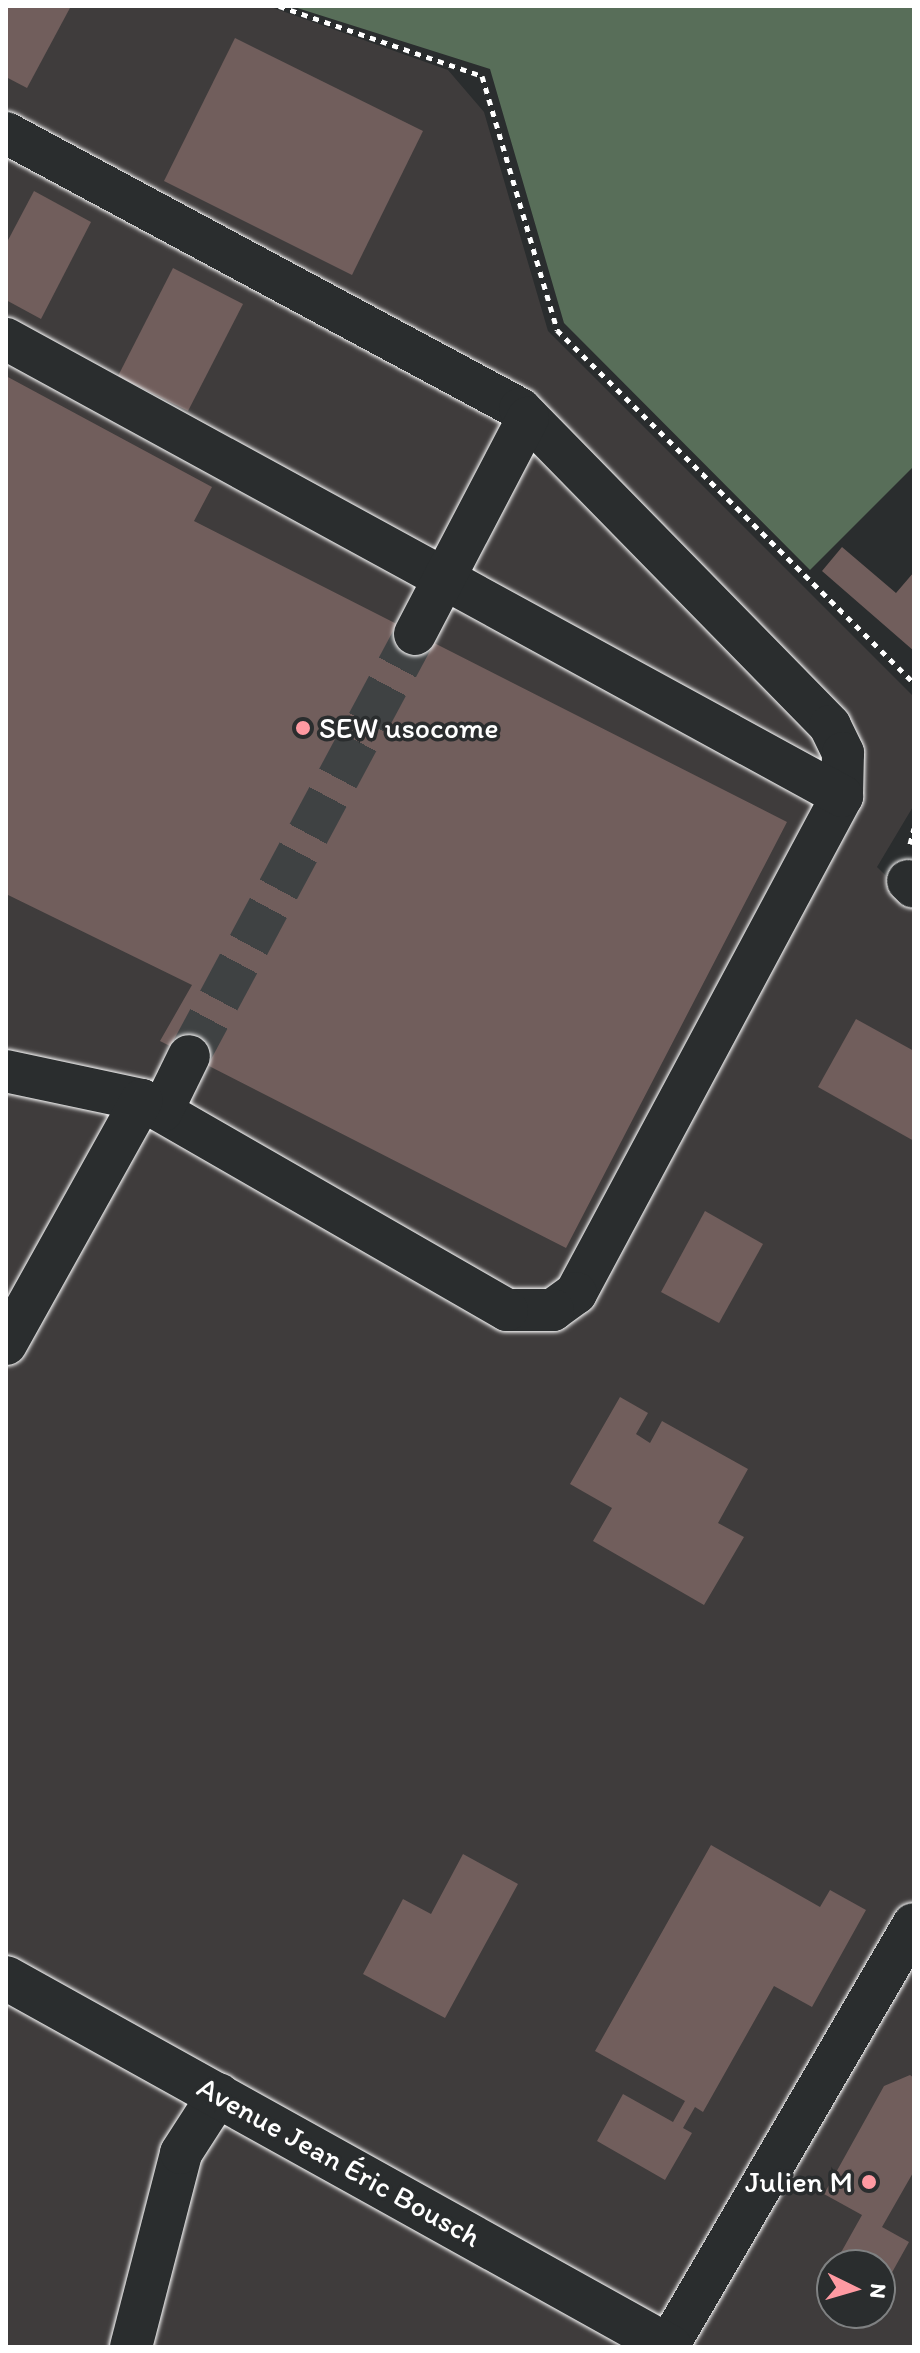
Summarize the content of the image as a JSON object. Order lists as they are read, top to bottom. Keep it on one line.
{"streets":{"main road":["Avenue Jean Éric Bousch"]},"places":["SEW usocome","Julien M"],"north":"right"}
